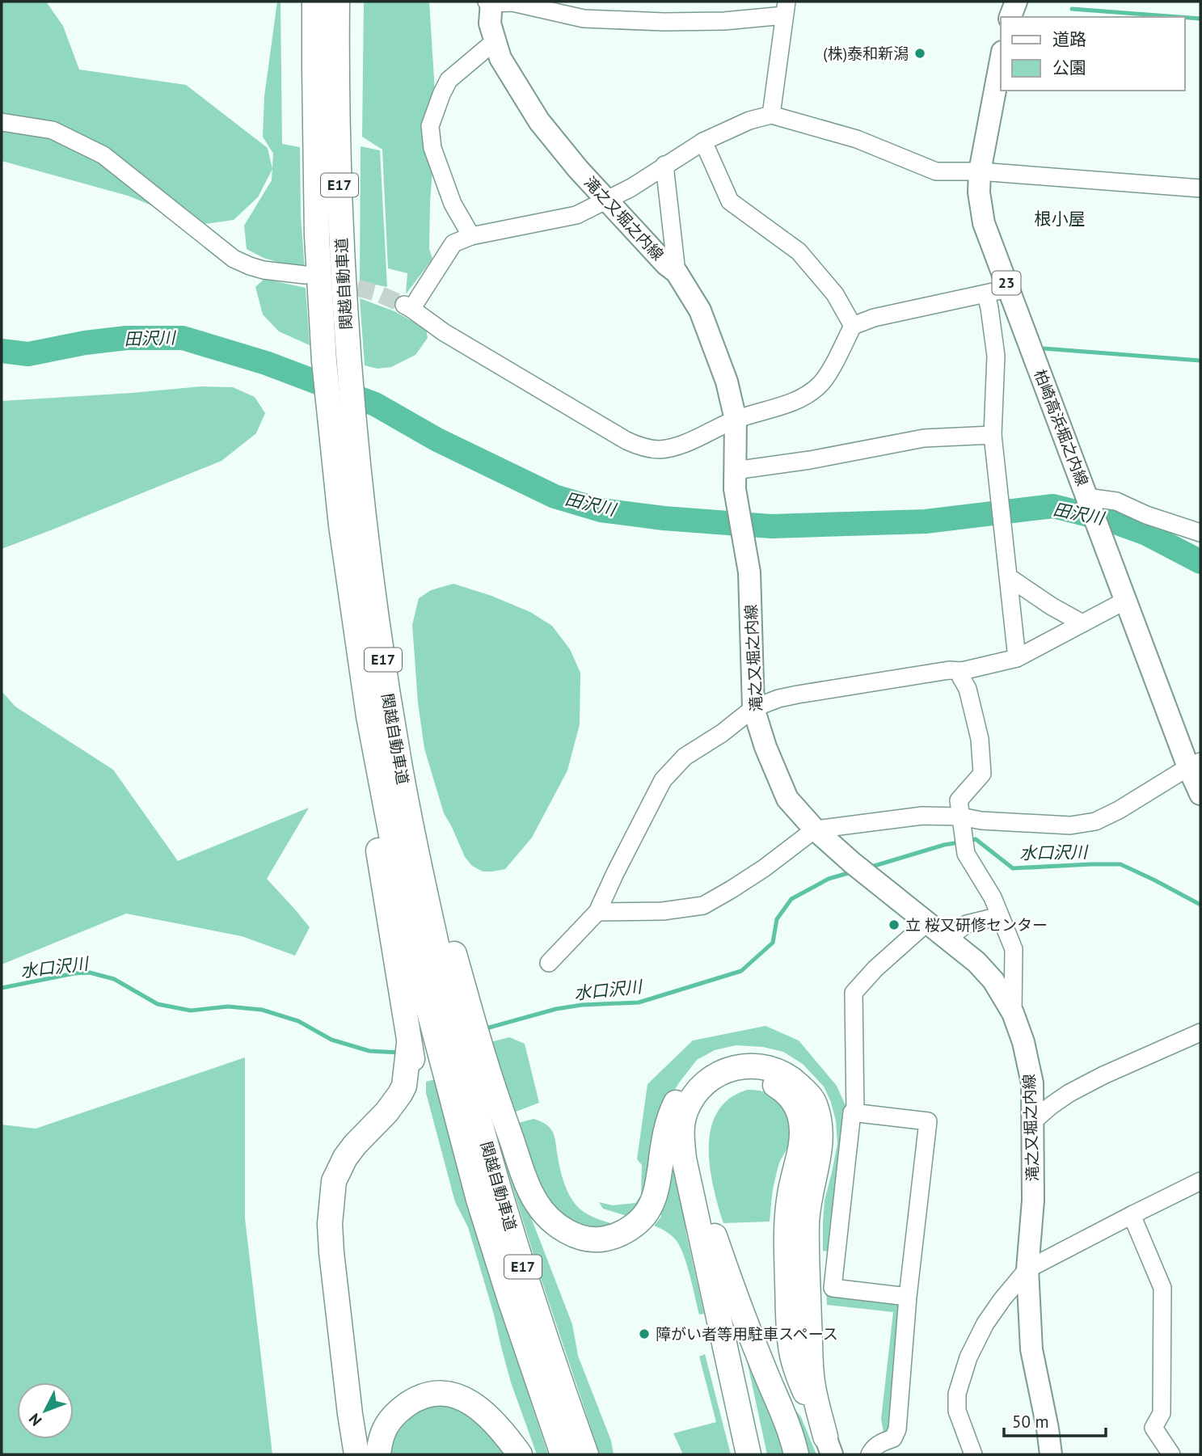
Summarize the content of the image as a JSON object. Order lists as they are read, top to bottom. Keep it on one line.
{"streets":{"highway":["E17","関越自動車道"],"main road":["滝之又堀之内線","23","柏崎高浜堀之内線"]},"districts":["根小屋"],"water":["田沢川","水口沢川"],"places":["(株)泰和新潟","立 桜又研修センター","障がい者等用駐車スペース"],"legend":["道路","公園"],"scale_bar":"50 m","north":"bottom left"}
